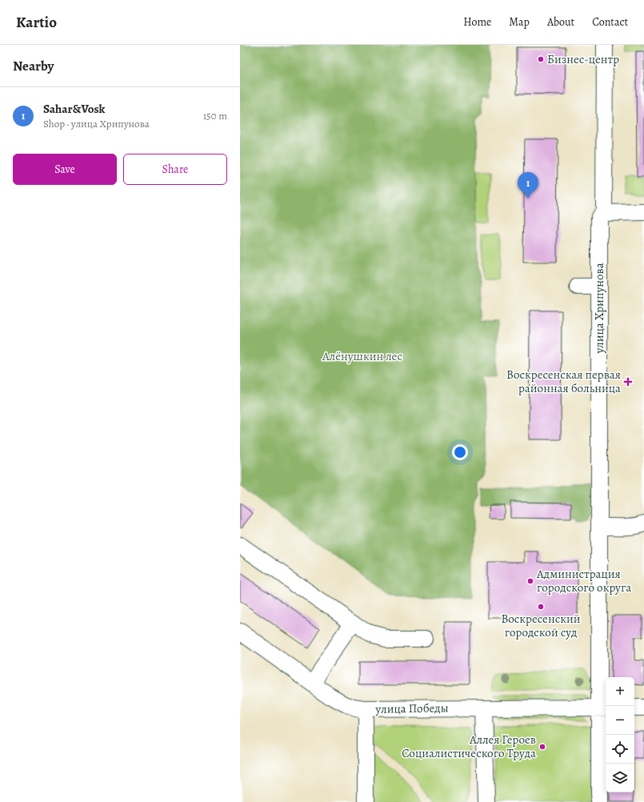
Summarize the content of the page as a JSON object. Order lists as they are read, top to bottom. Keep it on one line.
{"streets":{"street":["улица Хрипунова","улица Победы"]},"crossings":[["улица Хрипунова","улица Победы"]],"parks":["Алёнушкин лес"],"places":{"other":["Бизнес-центр","Администрация городского округа","Воскресенский городской суд","Аллея Героев Социалистического Труда"],"health":["Воскресенская первая районная больница"]},"page":{"header":"Kartio","nav":["Home","Map","About","Contact"],"heading":"Nearby","list":[{"mark":"1","name":"Sahar&Vosk","note":"Shop · улица Хрипунова","value":"150 m"}],"buttons":["Save","Share"],"pins":"1","map_buttons":["+","−"]}}
